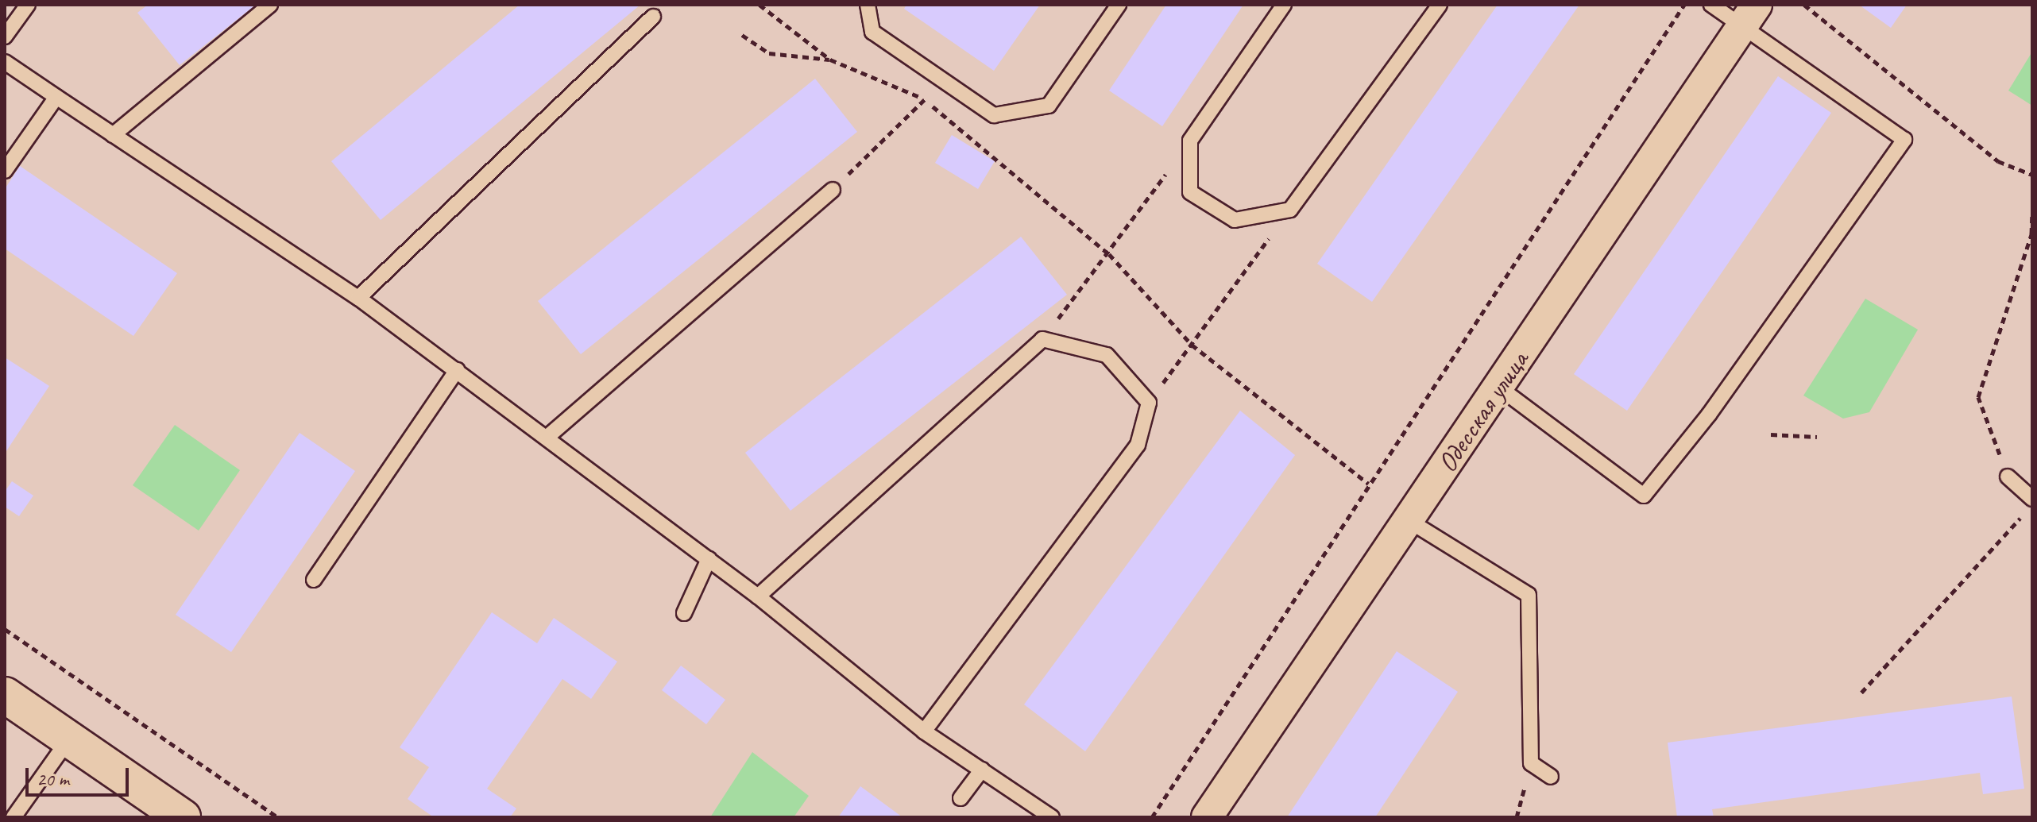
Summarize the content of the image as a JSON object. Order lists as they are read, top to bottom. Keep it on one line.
{"streets":{"street":["Одесская улица"]},"scale_bar":"20 m"}
